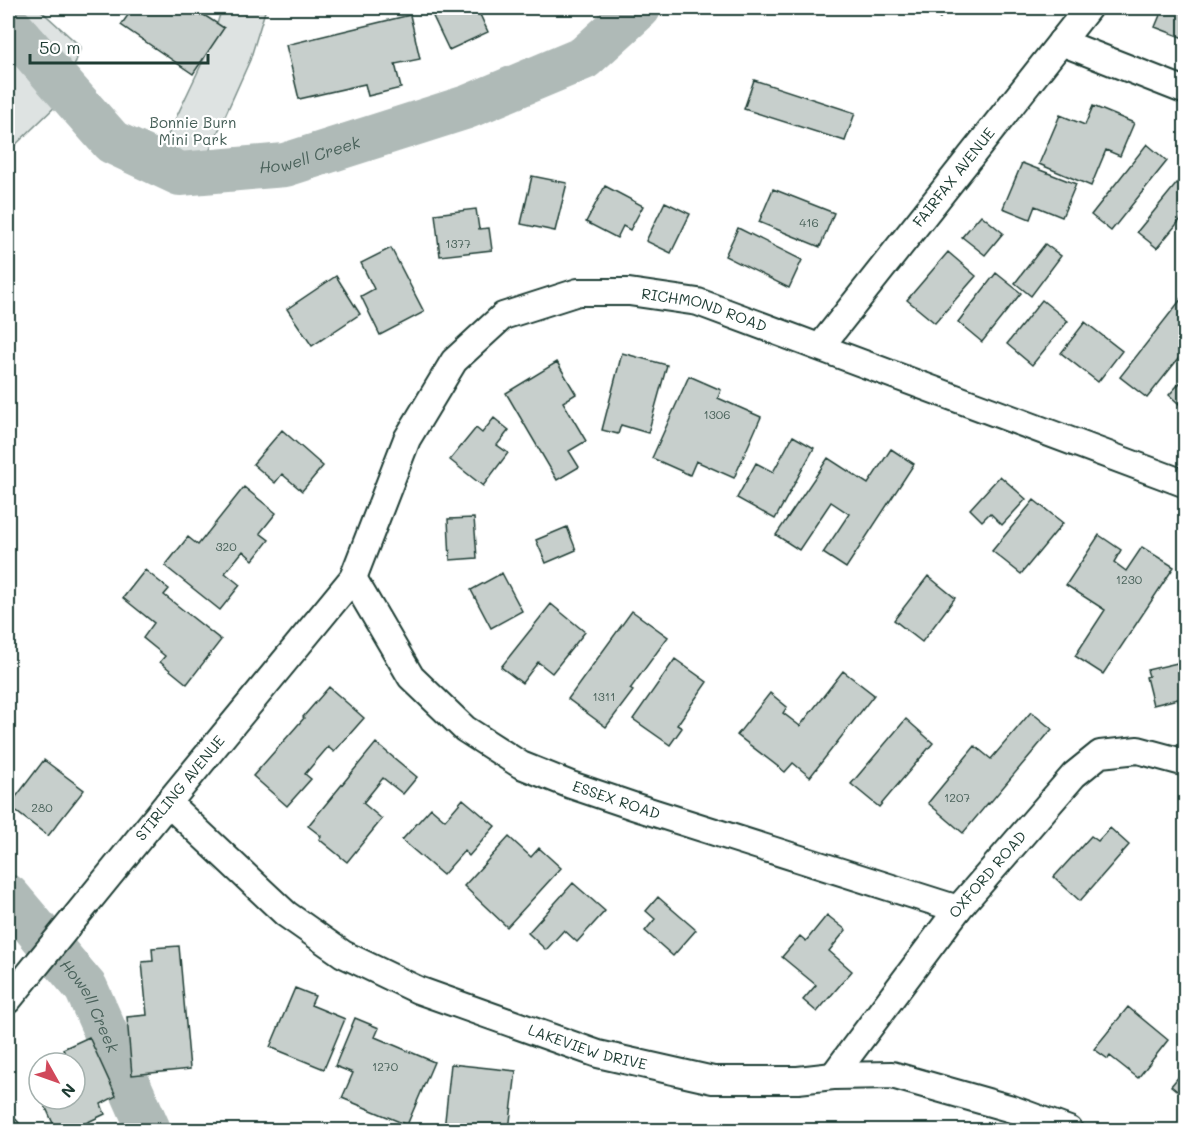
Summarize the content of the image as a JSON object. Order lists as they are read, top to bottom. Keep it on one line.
{"streets":{"street":["FAIRFAX AVENUE","RICHMOND ROAD","STIRLING AVENUE","ESSEX ROAD","OXFORD ROAD","LAKEVIEW DRIVE"]},"crossings":[["FAIRFAX AVENUE","RICHMOND ROAD"],["RICHMOND ROAD","STIRLING AVENUE"],["RICHMOND ROAD","ESSEX ROAD"],["STIRLING AVENUE","ESSEX ROAD"],["STIRLING AVENUE","LAKEVIEW DRIVE"],["ESSEX ROAD","OXFORD ROAD"],["OXFORD ROAD","LAKEVIEW DRIVE"]],"water":["Howell Creek"],"parks":["Bonnie Burn Mini Park"],"house_numbers":["416","1377","1306","320","1230","1311","1207","280","1270"],"scale_bar":"50 m","north":"bottom right"}
